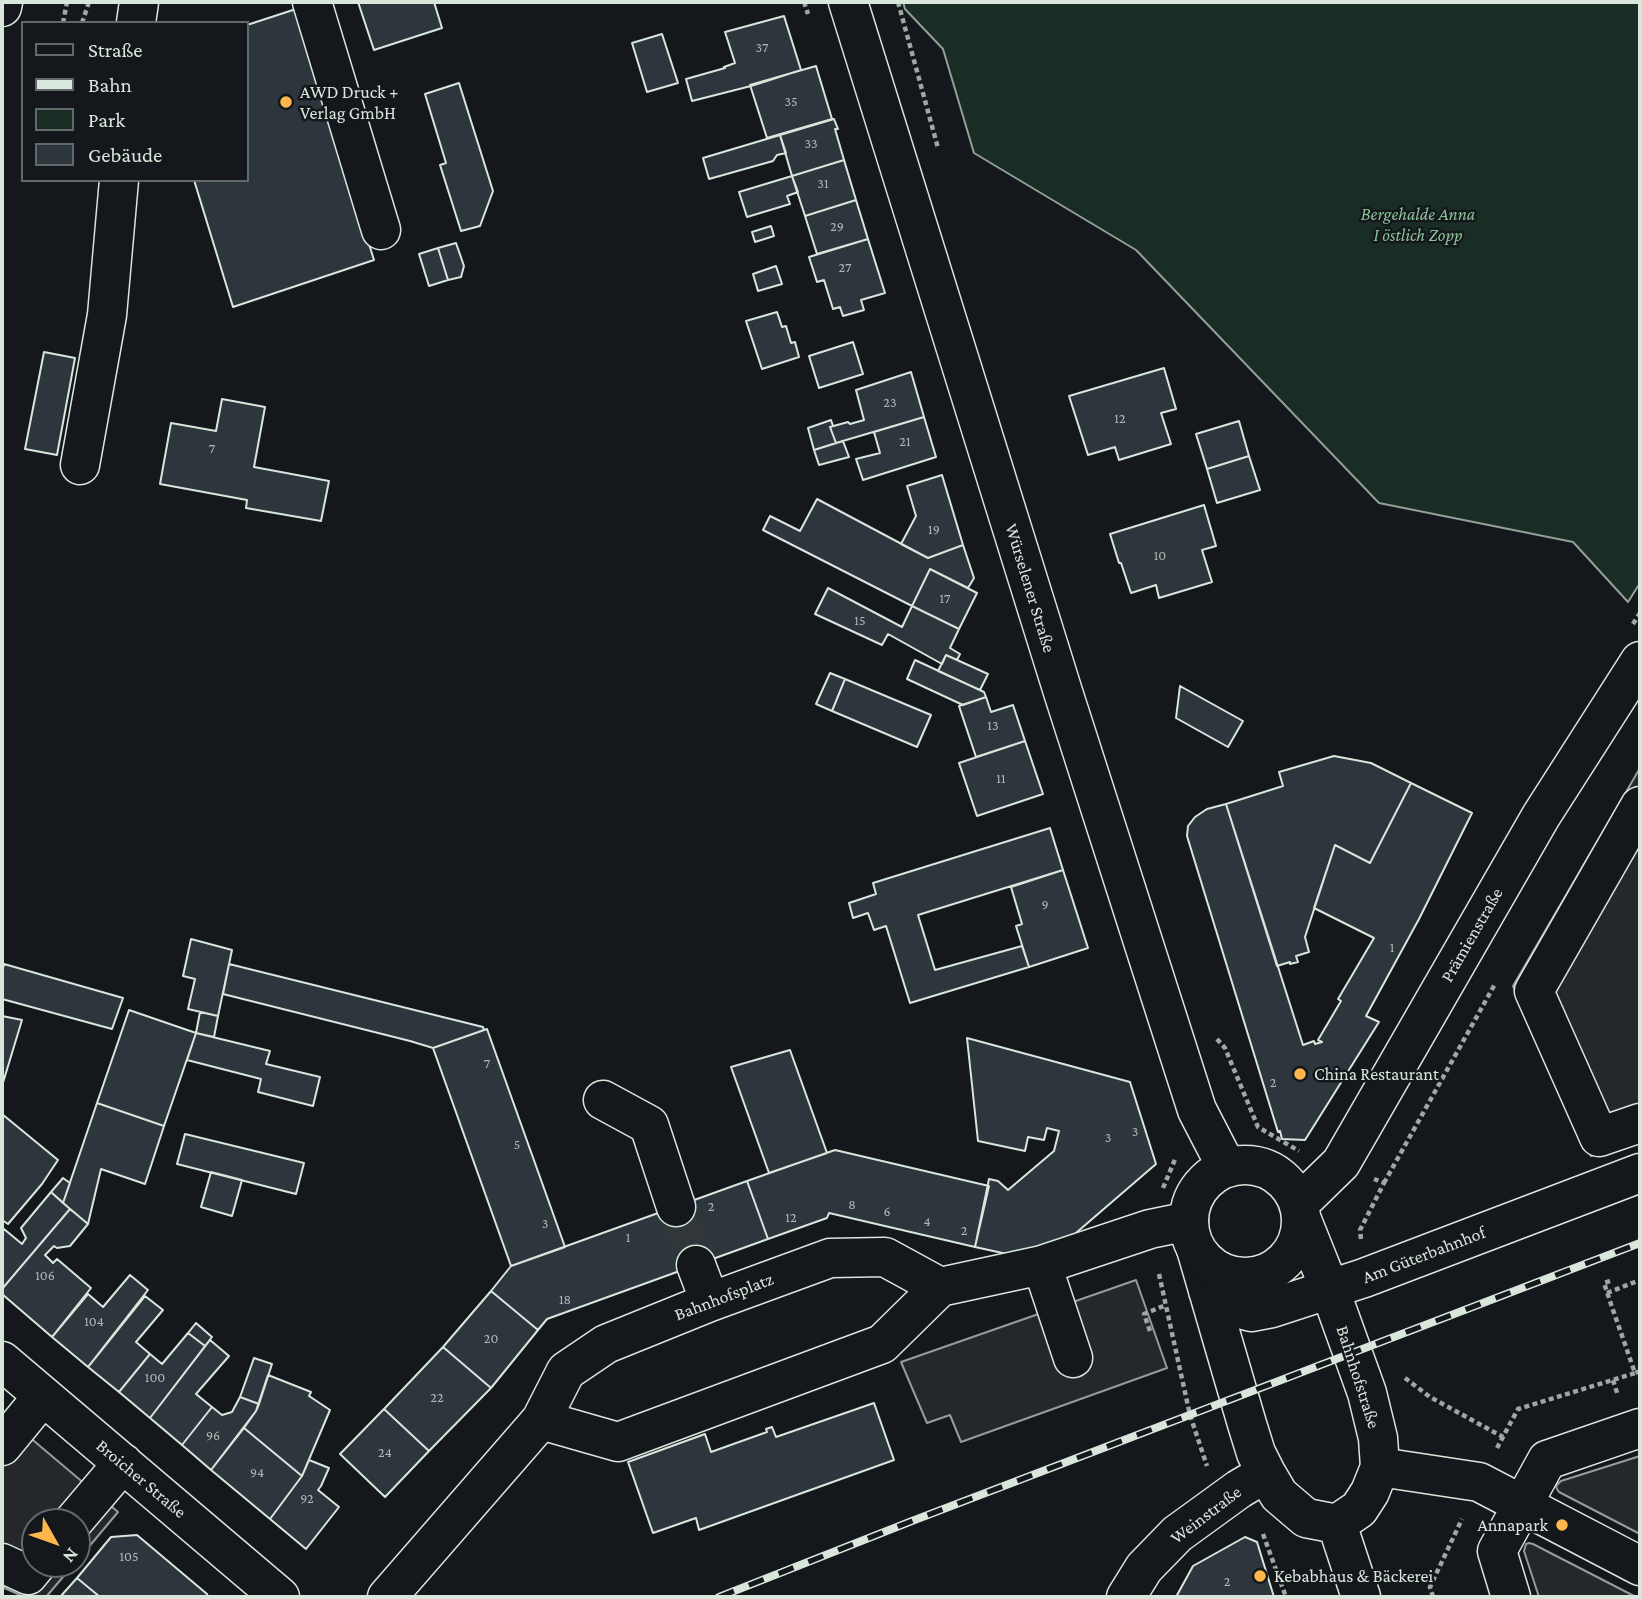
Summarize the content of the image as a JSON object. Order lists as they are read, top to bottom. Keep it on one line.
{"streets":{"street":["Würselener Straße","Prämienstraße","Am Güterbahnhof","Bahnhofsplatz","Bahnhofstraße","Broicher Straße","Weinstraße"]},"crossings":[["Würselener Straße","Prämienstraße"],["Würselener Straße","Bahnhofstraße"],["Prämienstraße","Bahnhofstraße"],["Am Güterbahnhof","Bahnhofstraße"]],"parks":["Bergehalde Anna I östlich Zopp"],"places":["AWD Druck + Verlag GmbH","China Restaurant","Annapark","Kebabhaus & Bäckerei"],"house_numbers":["37","35","33","31","29","27","23","12","21","7","19","10","17","15","13","11","9","1","7","2","3","3","5","8","2","6","12","4","3","2","1","106","18","104","20","100","22","96","24","94","92","105","2"],"legend":["Straße","Bahn","Park","Gebäude"],"north":"bottom right"}
